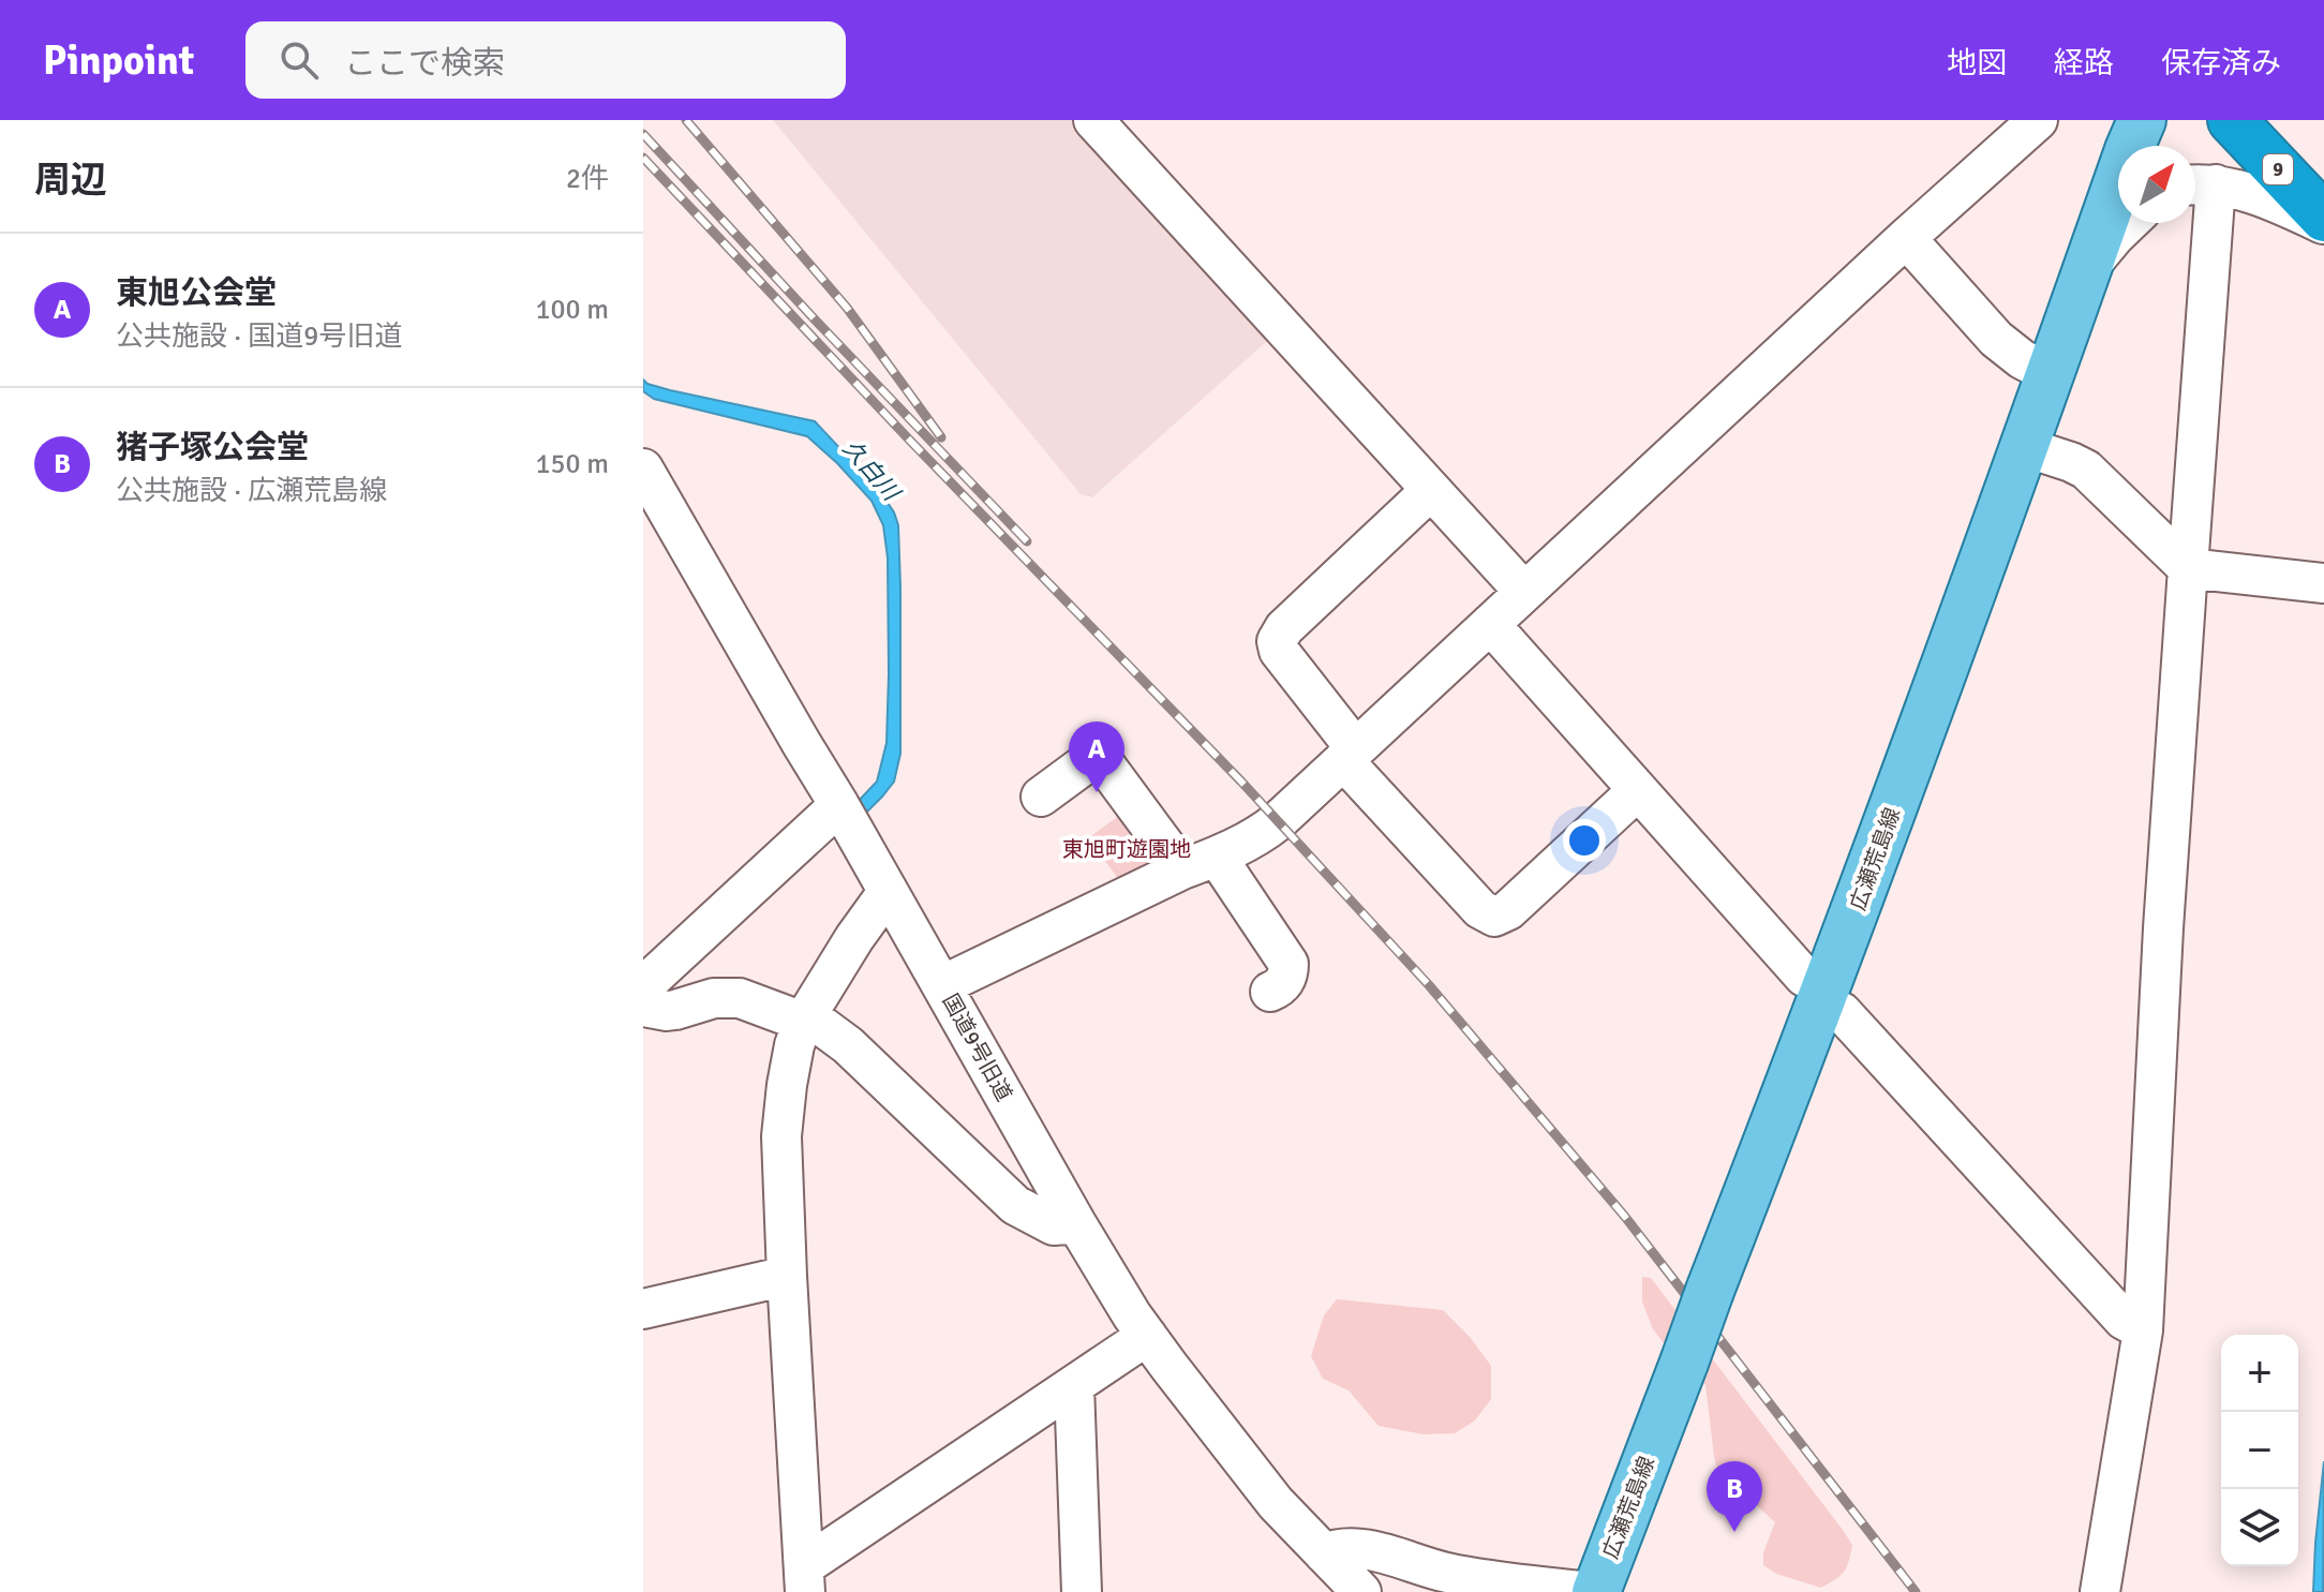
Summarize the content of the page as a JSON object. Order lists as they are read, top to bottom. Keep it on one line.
{"streets":{"highway":["9"],"main road":["広瀬荒島線"],"street":["国道9号旧道"]},"water":["久白川"],"parks":["東旭町遊園地"],"north":"top right","page":{"header":"Pinpoint","search":"ここで検索","nav":["地図","経路","保存済み"],"heading":["周辺","2件"],"list":[{"mark":"A","name":"東旭公会堂","note":"公共施設 · 国道9号旧道","value":"100 m"},{"mark":"B","name":"猪子塚公会堂","note":"公共施設 · 広瀬荒島線","value":"150 m"}],"pins":["A","B"],"map_buttons":["+","−"]}}
